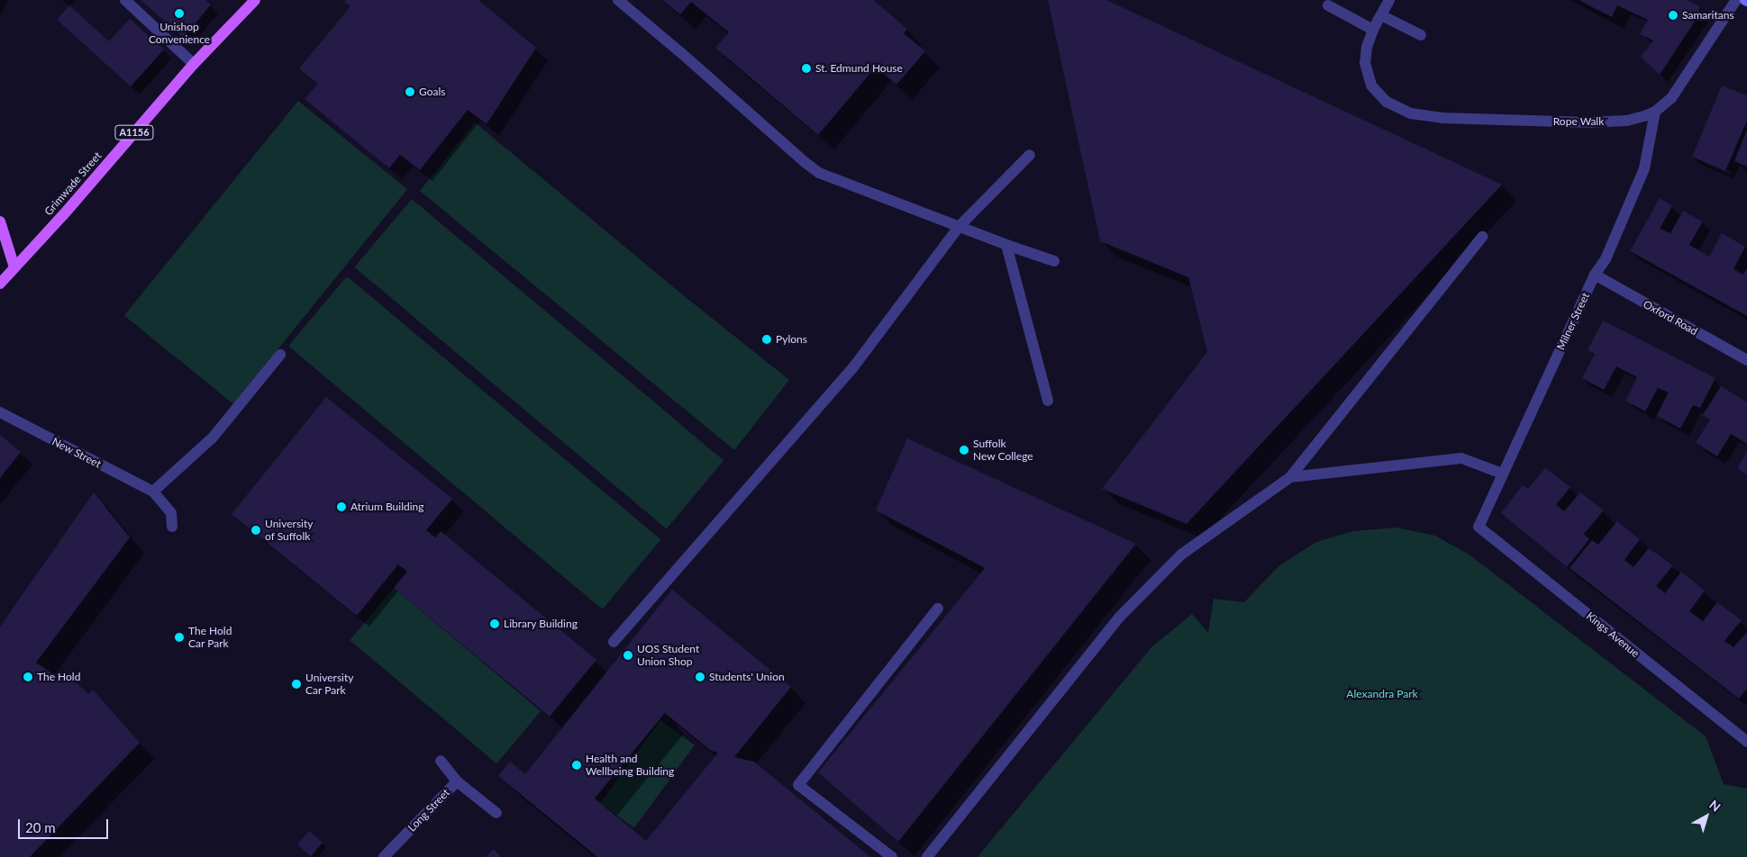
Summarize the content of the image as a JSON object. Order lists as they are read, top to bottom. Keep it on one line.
{"streets":{"main road":["A1156","Grimwade Street"],"street":["Rope Walk","Oxford Road","Milner Street","New Street","Kings Avenue","Long Street"]},"crossings":[["Rope Walk","Milner Street"],["Oxford Road","Milner Street"],["Milner Street","Kings Avenue"]],"parks":["Alexandra Park"],"places":["Unishop Convenience","Samaritans","St. Edmund House","Goals","Pylons","Suffolk New College","Atrium Building","University of Suffolk","Library Building","The Hold Car Park","UOS Student Union Shop","The Hold","Students' Union","University Car Park","Health and Wellbeing Building"],"scale_bar":"20 m","north":"top right"}
